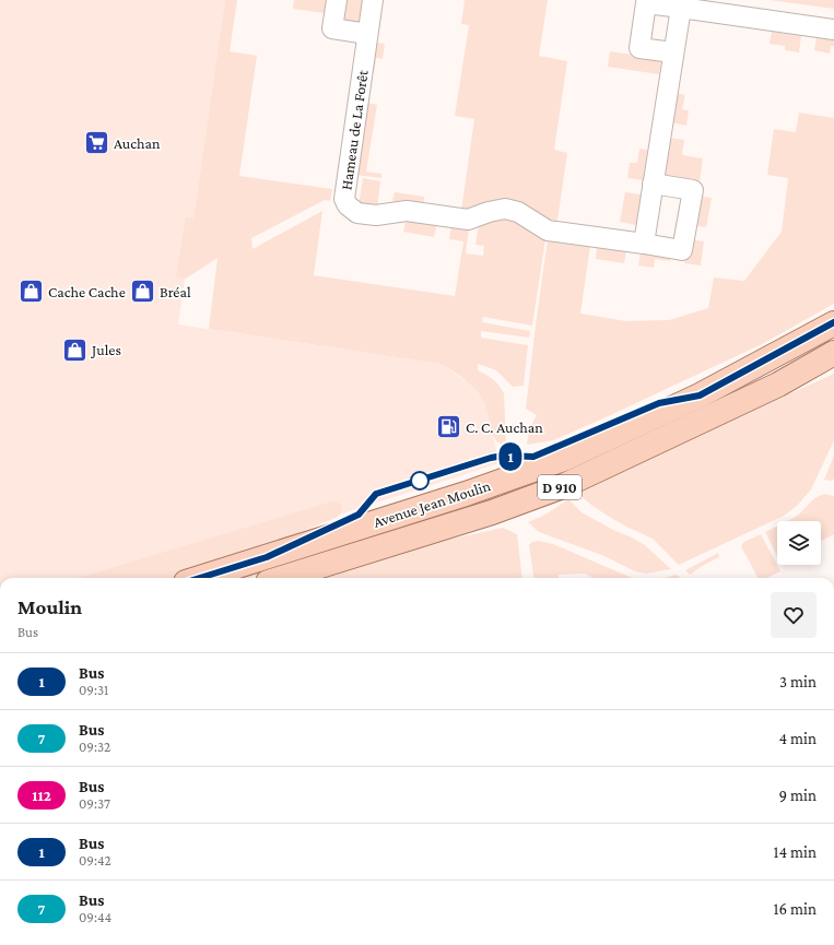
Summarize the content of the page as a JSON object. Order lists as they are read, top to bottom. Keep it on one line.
{"streets":{"main road":["D 910","Avenue Jean Moulin"],"street":["Hameau de La Forêt"]},"places":{"supermarket":["Auchan"],"shop":["Cache Cache","Bréal","Jules"],"fuel station":["C. C. Auchan"]},"lines":["bus line 1"],"page":{"on_map":"1","heading":["Moulin","Bus"],"list":[{"mark":"1","name":"Bus","note":"09:31","value":"3 min"},{"mark":"7","name":"Bus","note":"09:32","value":"4 min"},{"mark":"112","name":"Bus","note":"09:37","value":"9 min"},{"mark":"1","name":"Bus","note":"09:42","value":"14 min"},{"mark":"7","name":"Bus","note":"09:44","value":"16 min"}]}}
